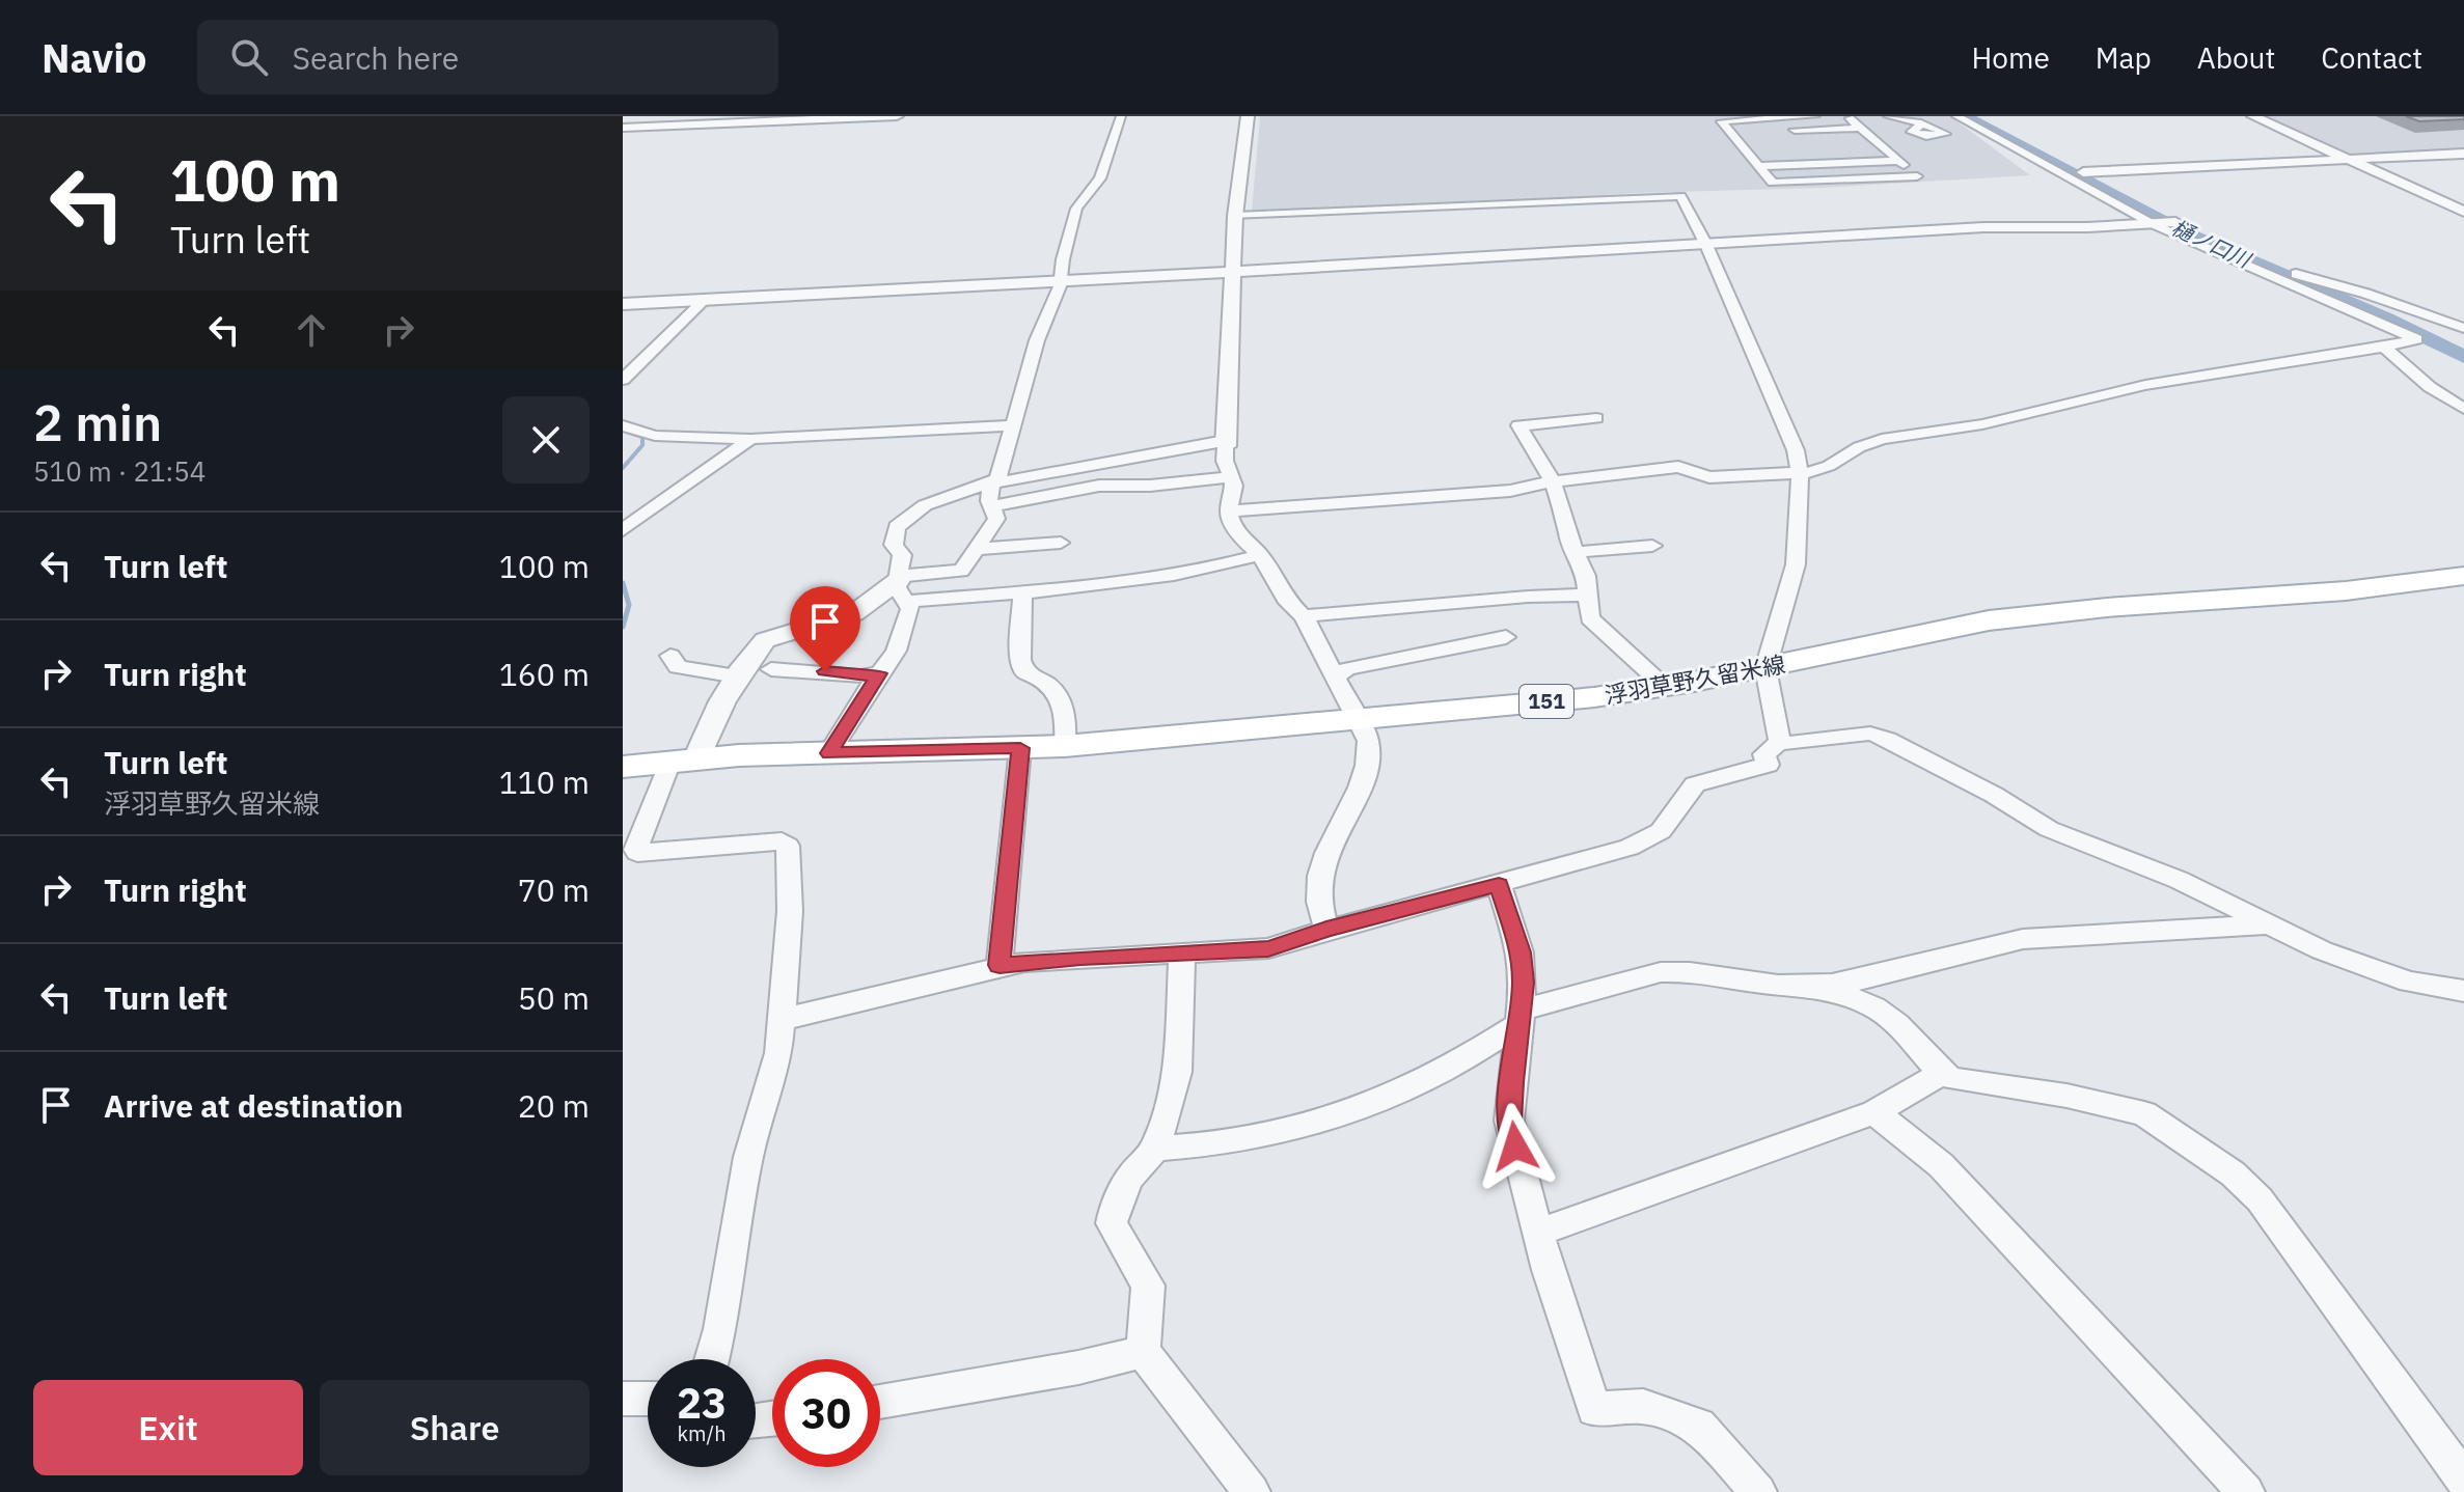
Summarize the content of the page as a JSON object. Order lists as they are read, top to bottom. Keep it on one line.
{"streets":{"main road":["浮羽草野久留米線","151"]},"water":["樋ノ口川"],"page":{"header":"Navio","search":"Search here","nav":["Home","Map","About","Contact"],"turn":["100 m","Turn left"],"heading":["2 min","510 m · 21:54"],"list":[{"name":"Turn left","value":"100 m"},{"name":"Turn right","value":"160 m"},{"name":"Turn left","note":"浮羽草野久留米線","value":"110 m"},{"name":"Turn right","value":"70 m"},{"name":"Turn left","value":"50 m"},{"name":"Arrive at destination","value":"20 m"}],"speed":"23 km/h","limit":"30","buttons":["Exit","Share"]}}
